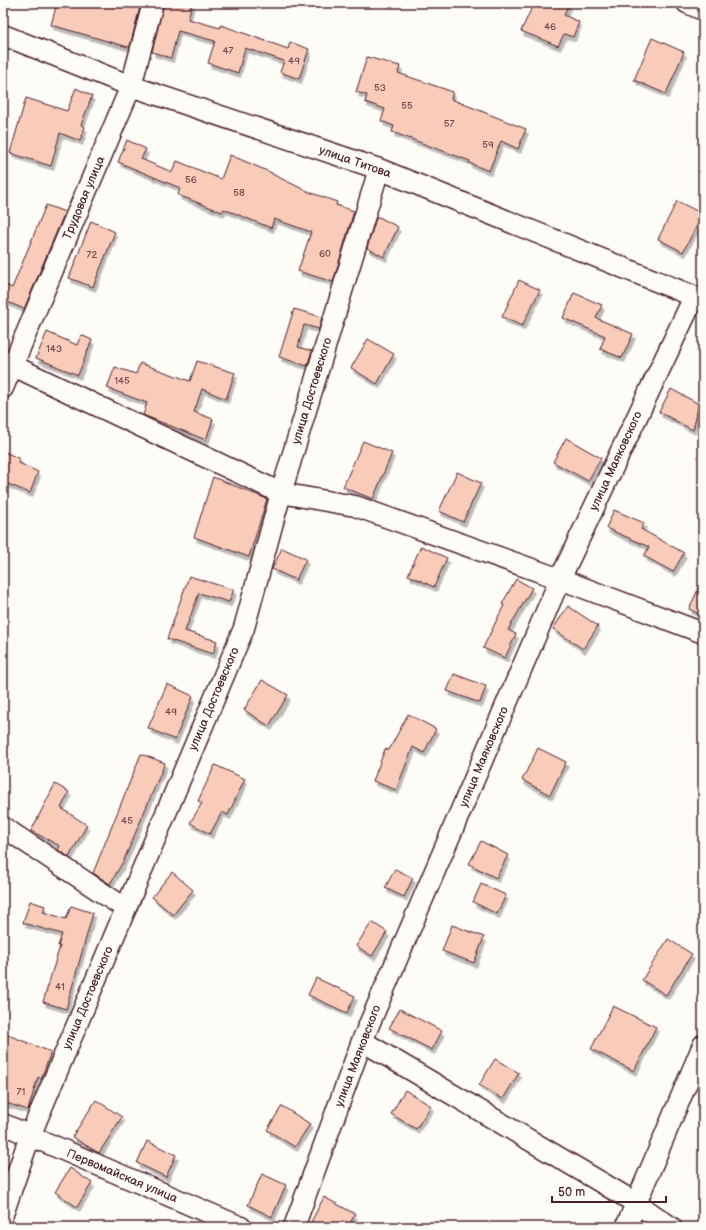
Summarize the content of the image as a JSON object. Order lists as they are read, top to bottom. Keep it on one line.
{"streets":{"street":["улица Титова","Трудовая улица","улица Достоевского","улица Маяковского","Первомайская улица"]},"crossings":[["улица Титова","Трудовая улица"],["улица Титова","улица Достоевского"],["улица Титова","улица Маяковского"],["улица Достоевского","Первомайская улица"]],"house_numbers":["46","47","49","53","55","57","59","56","58","60","72","143","145","49","45","41","71"],"scale_bar":"50 m"}
